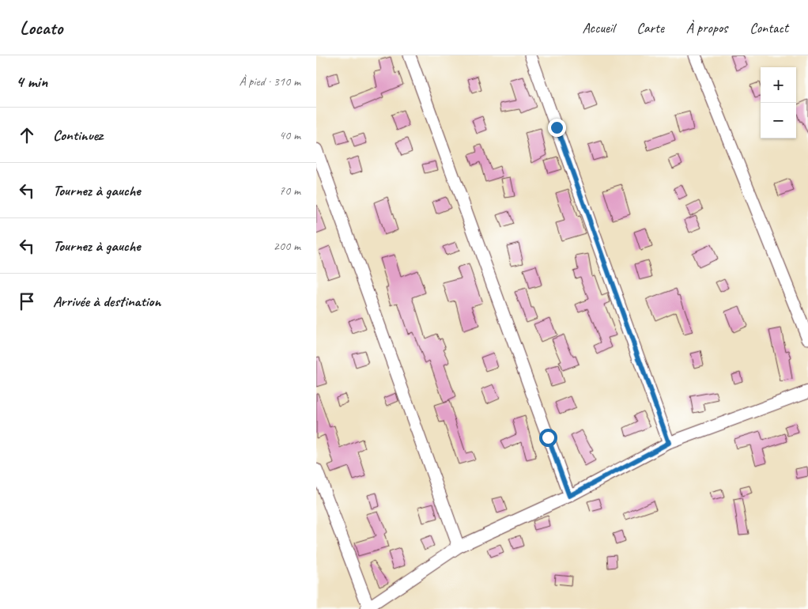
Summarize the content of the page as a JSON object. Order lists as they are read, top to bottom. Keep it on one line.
{"page":{"header":"Locato","nav":["Accueil","Carte","À propos","Contact"],"heading":["4 min","À pied · 310 m"],"map_buttons":["+","−"],"list":[["Continuez","40 m"],["Tournez à gauche","70 m"],["Tournez à gauche","200 m"],"Arrivée à destination"]}}
